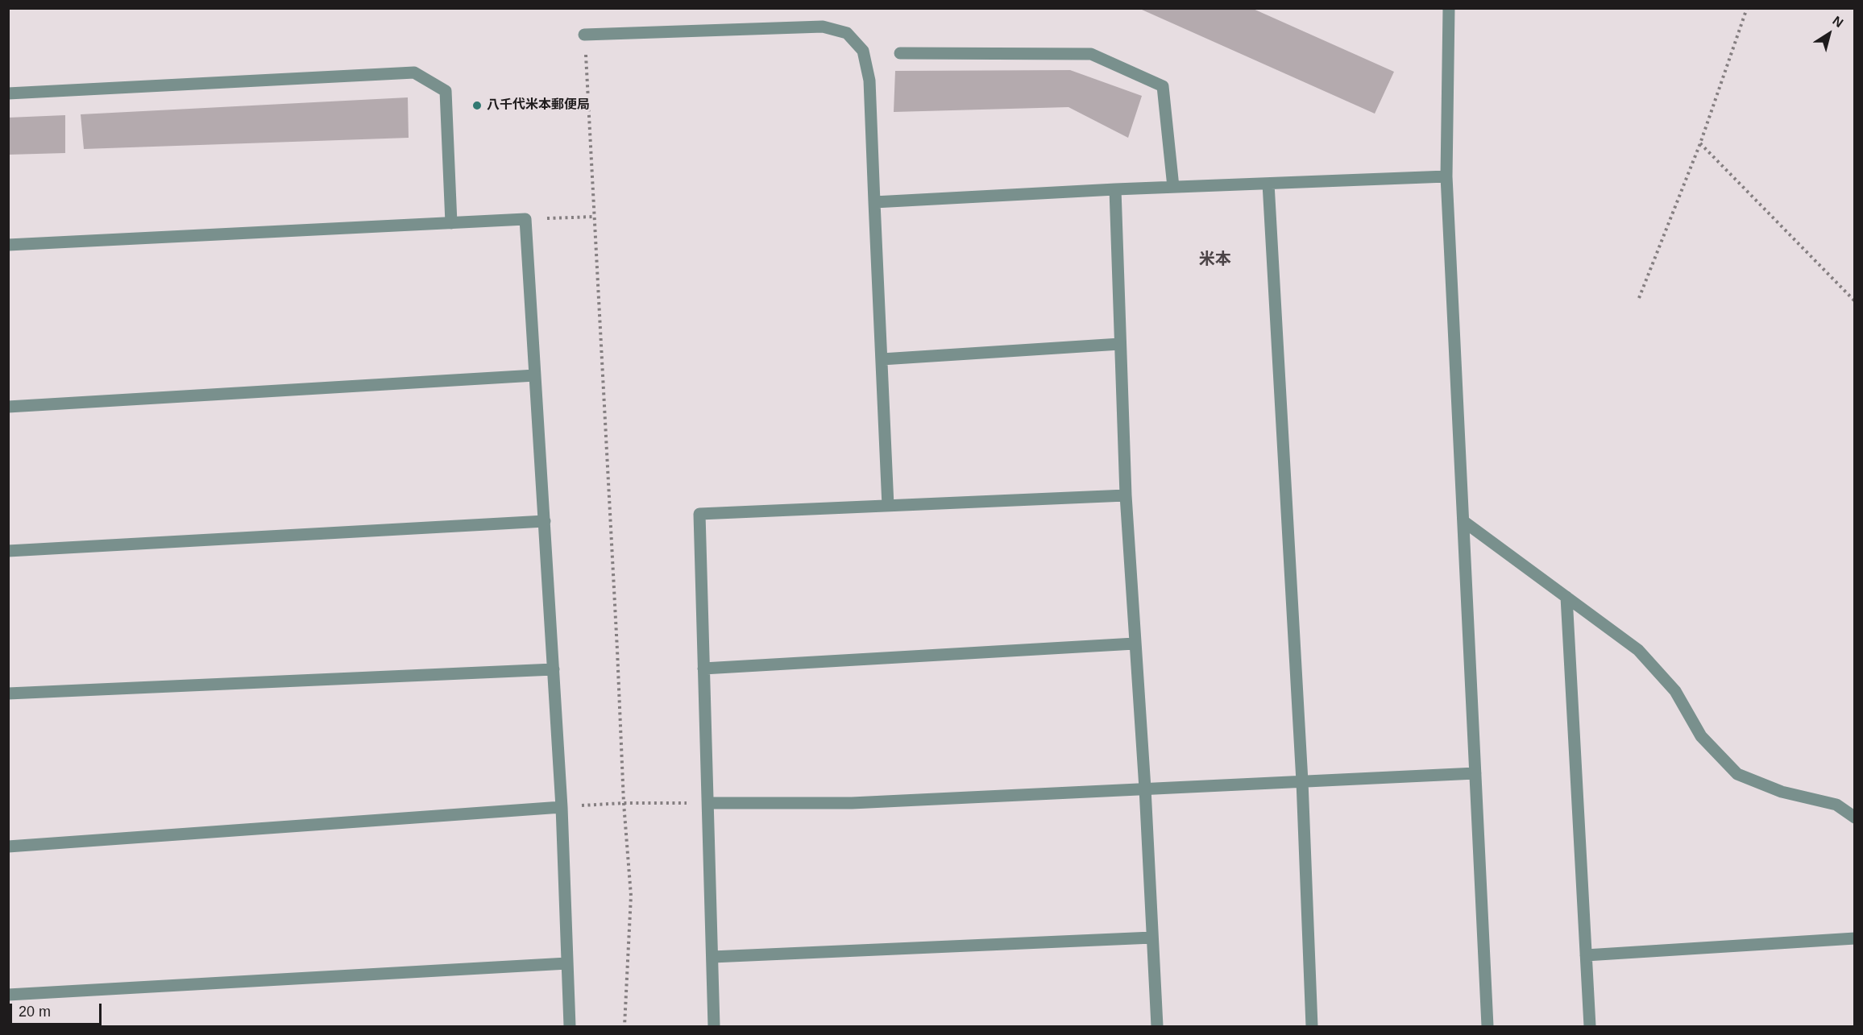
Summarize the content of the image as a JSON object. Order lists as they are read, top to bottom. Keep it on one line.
{"districts":["米本"],"places":["八千代米本郵便局"],"scale_bar":"20 m","north":"top right"}
